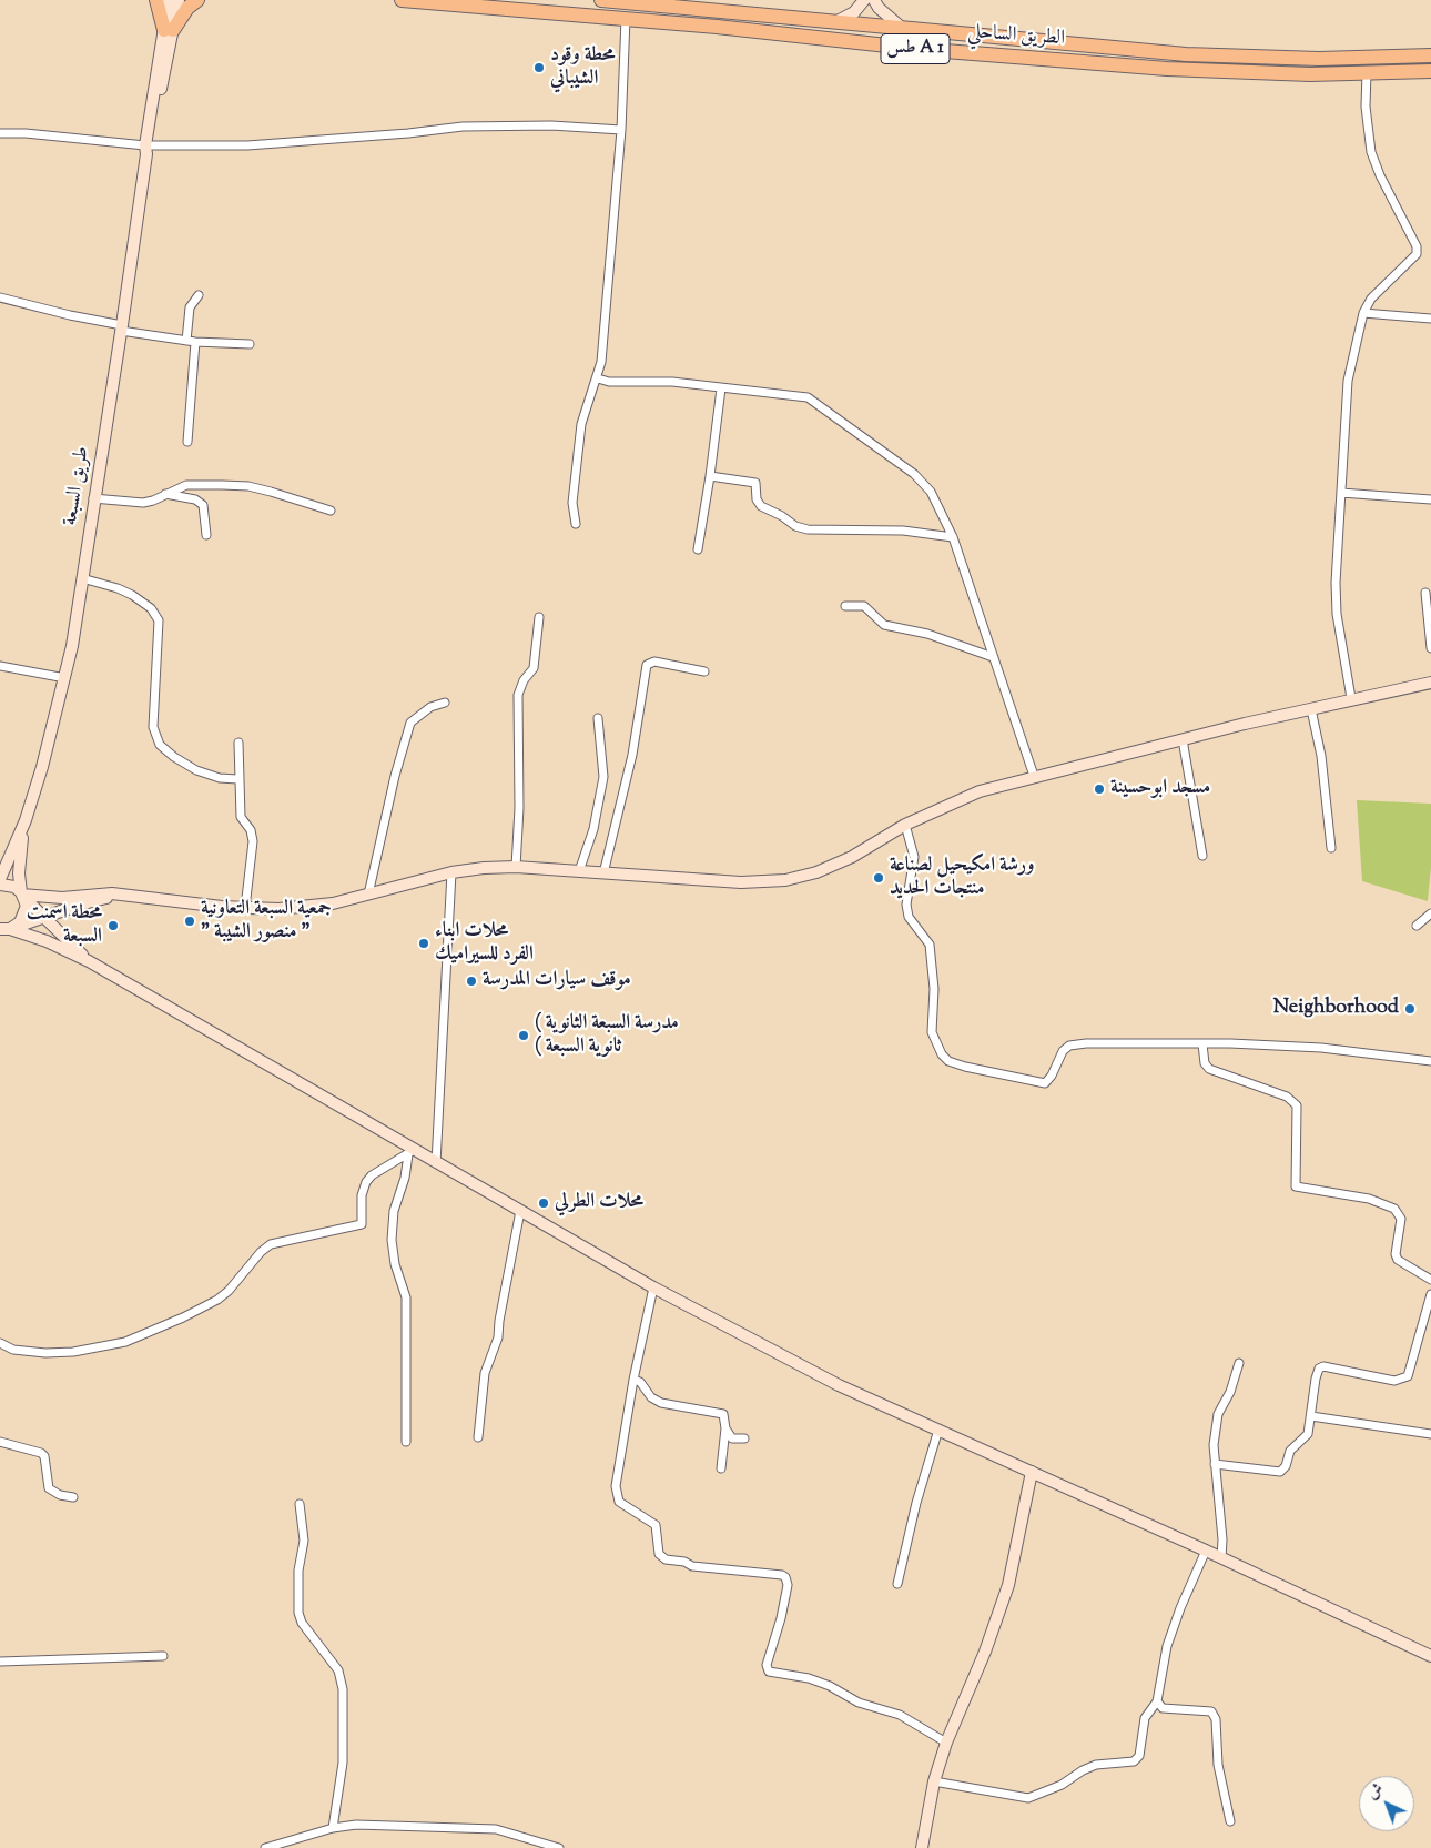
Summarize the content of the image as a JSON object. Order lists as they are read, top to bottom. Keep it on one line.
{"streets":{"highway":["الطريق الساحلي","طس A 1"],"street":["طريق السبعة"]},"places":["محطة وقود الشيباني","مسجد ابوحسينة","ورشة امكيحيل لصناعة منتجات الحديد","جمعية السبعة التعاونية \" منصور الشيبة \"","محطة اسمنت السبعة","محلات ابناء الفرد للسيراميك","موقف سيارات المدرسة","Neighborhood","( مدرسة السبعة الثانوية ( ثانوية السبعة","محلات الطرلي"],"north":"top left"}
